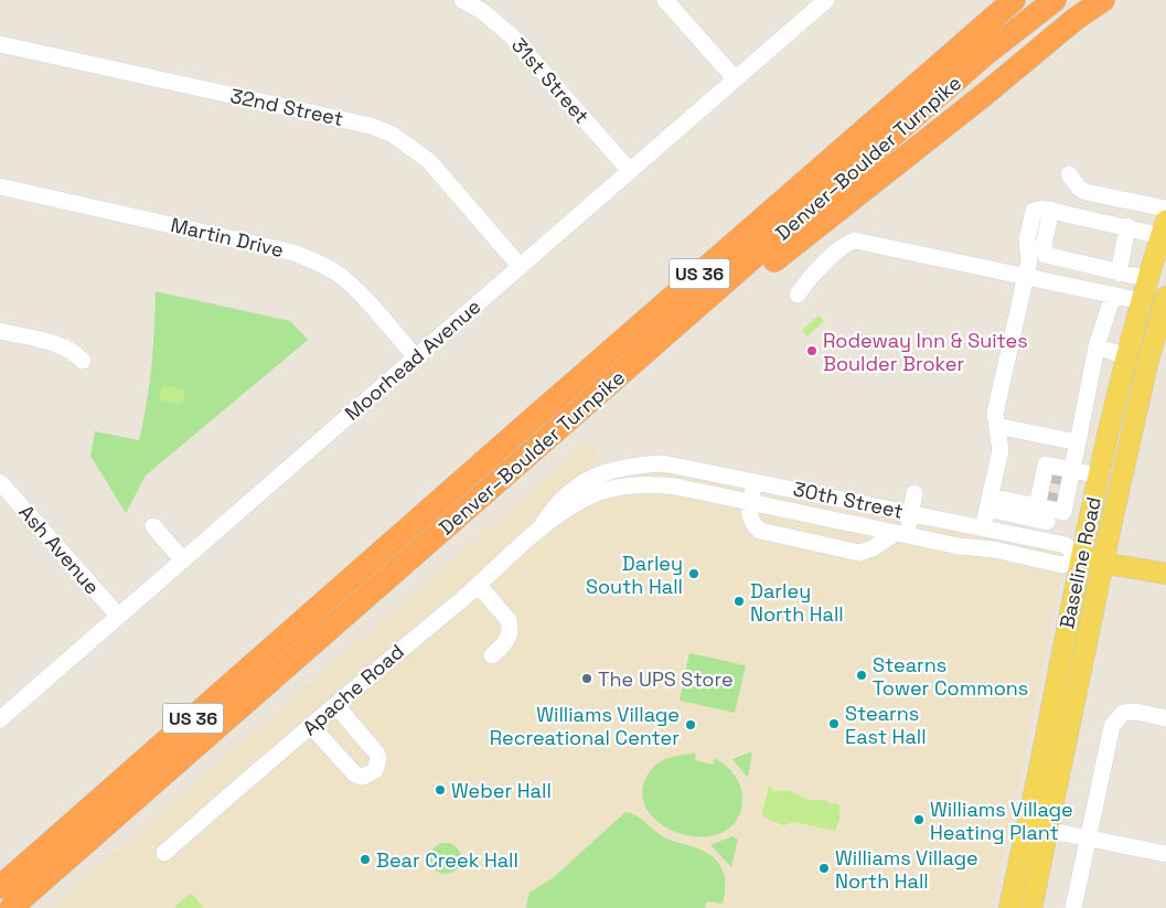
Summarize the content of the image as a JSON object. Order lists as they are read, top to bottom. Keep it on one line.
{"streets":{"highway":["Denver–Boulder Turnpike","US 36"],"main road":["30th Street","Baseline Road"],"street":["31st Street","32nd Street","Martin Drive","Moorhead Avenue","Ash Avenue","Apache Road"]},"crossings":[["31st Street","Moorhead Avenue"],["32nd Street","Moorhead Avenue"],["Martin Drive","Moorhead Avenue"],["Moorhead Avenue","Ash Avenue"],["30th Street","Baseline Road"],["30th Street","Apache Road"]],"places":["Rodeway Inn & Suites Boulder Broker","Darley South Hall","Darley North Hall","Stearns Tower Commons","The UPS Store","Stearns East Hall","Williams Village Recreational Center","Weber Hall","Williams Village Heating Plant","Bear Creek Hall","Williams Village North Hall"]}
